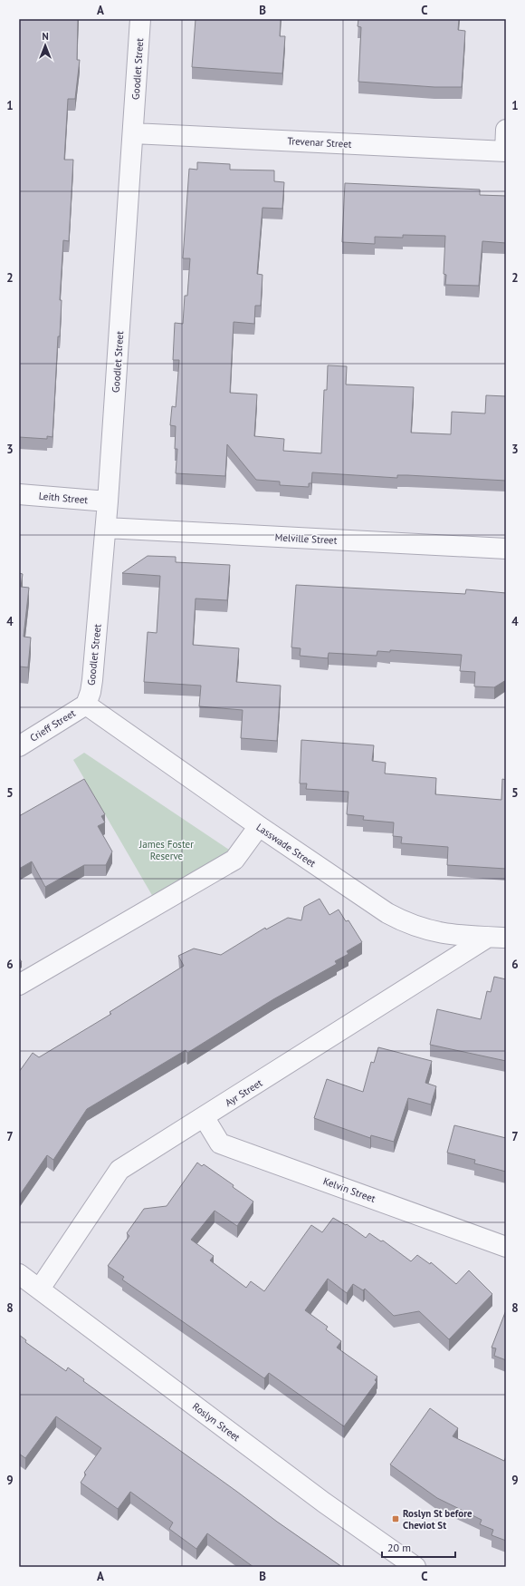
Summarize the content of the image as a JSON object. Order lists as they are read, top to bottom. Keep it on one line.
{"streets":{"street":["Goodlet Street","Trevenar Street","Leith Street","Melville Street","Crieff Street","Lasswade Street","Ayr Street","Kelvin Street","Roslyn Street"]},"crossings":[["Goodlet Street","Trevenar Street"],["Goodlet Street","Leith Street"],["Goodlet Street","Melville Street"],["Goodlet Street","Crieff Street"],["Goodlet Street","Lasswade Street"],["Crieff Street","Lasswade Street"],["Lasswade Street","Ayr Street"],["Ayr Street","Kelvin Street"],["Ayr Street","Roslyn Street"]],"parks":["James Foster Reserve"],"places":{"transit":["Roslyn St before Cheviot St"]},"scale_bar":"20 m","north":"top","grid":{"columns":["A","B","C"],"rows":["1","2","3","4","5","6","7","8","9"]}}
